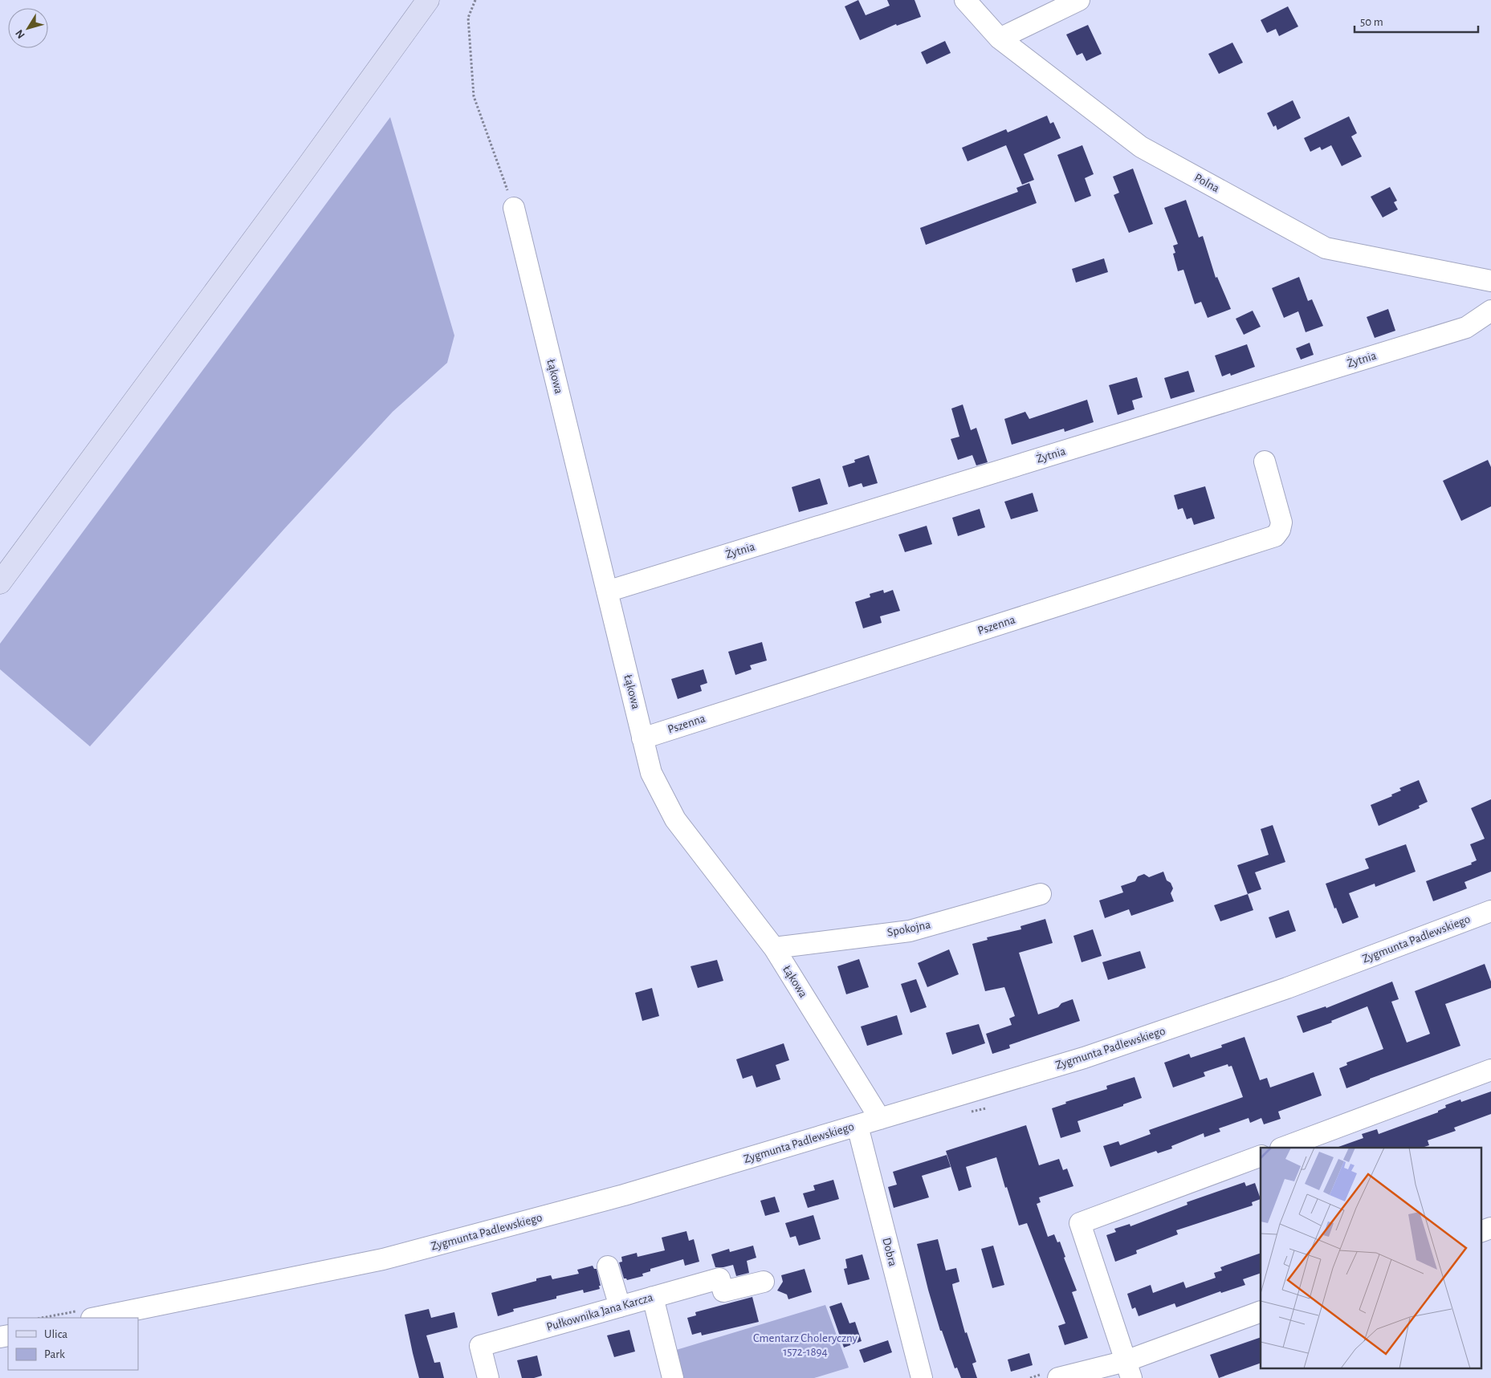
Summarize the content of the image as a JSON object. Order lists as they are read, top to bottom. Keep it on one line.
{"streets":{"street":["Polna","Żytnia","Łąkowa","Pszenna","Spokojna","Zygmunta Padlewskiego","Dobra","Pułkownika Jana Karcza"]},"crossings":[["Żytnia","Łąkowa"],["Łąkowa","Pszenna"],["Łąkowa","Spokojna"],["Łąkowa","Zygmunta Padlewskiego"],["Zygmunta Padlewskiego","Dobra"]],"parks":["Cmentarz Choleryczny 1572-1894"],"legend":["Ulica","Park"],"scale_bar":"50 m","north":"bottom left"}
